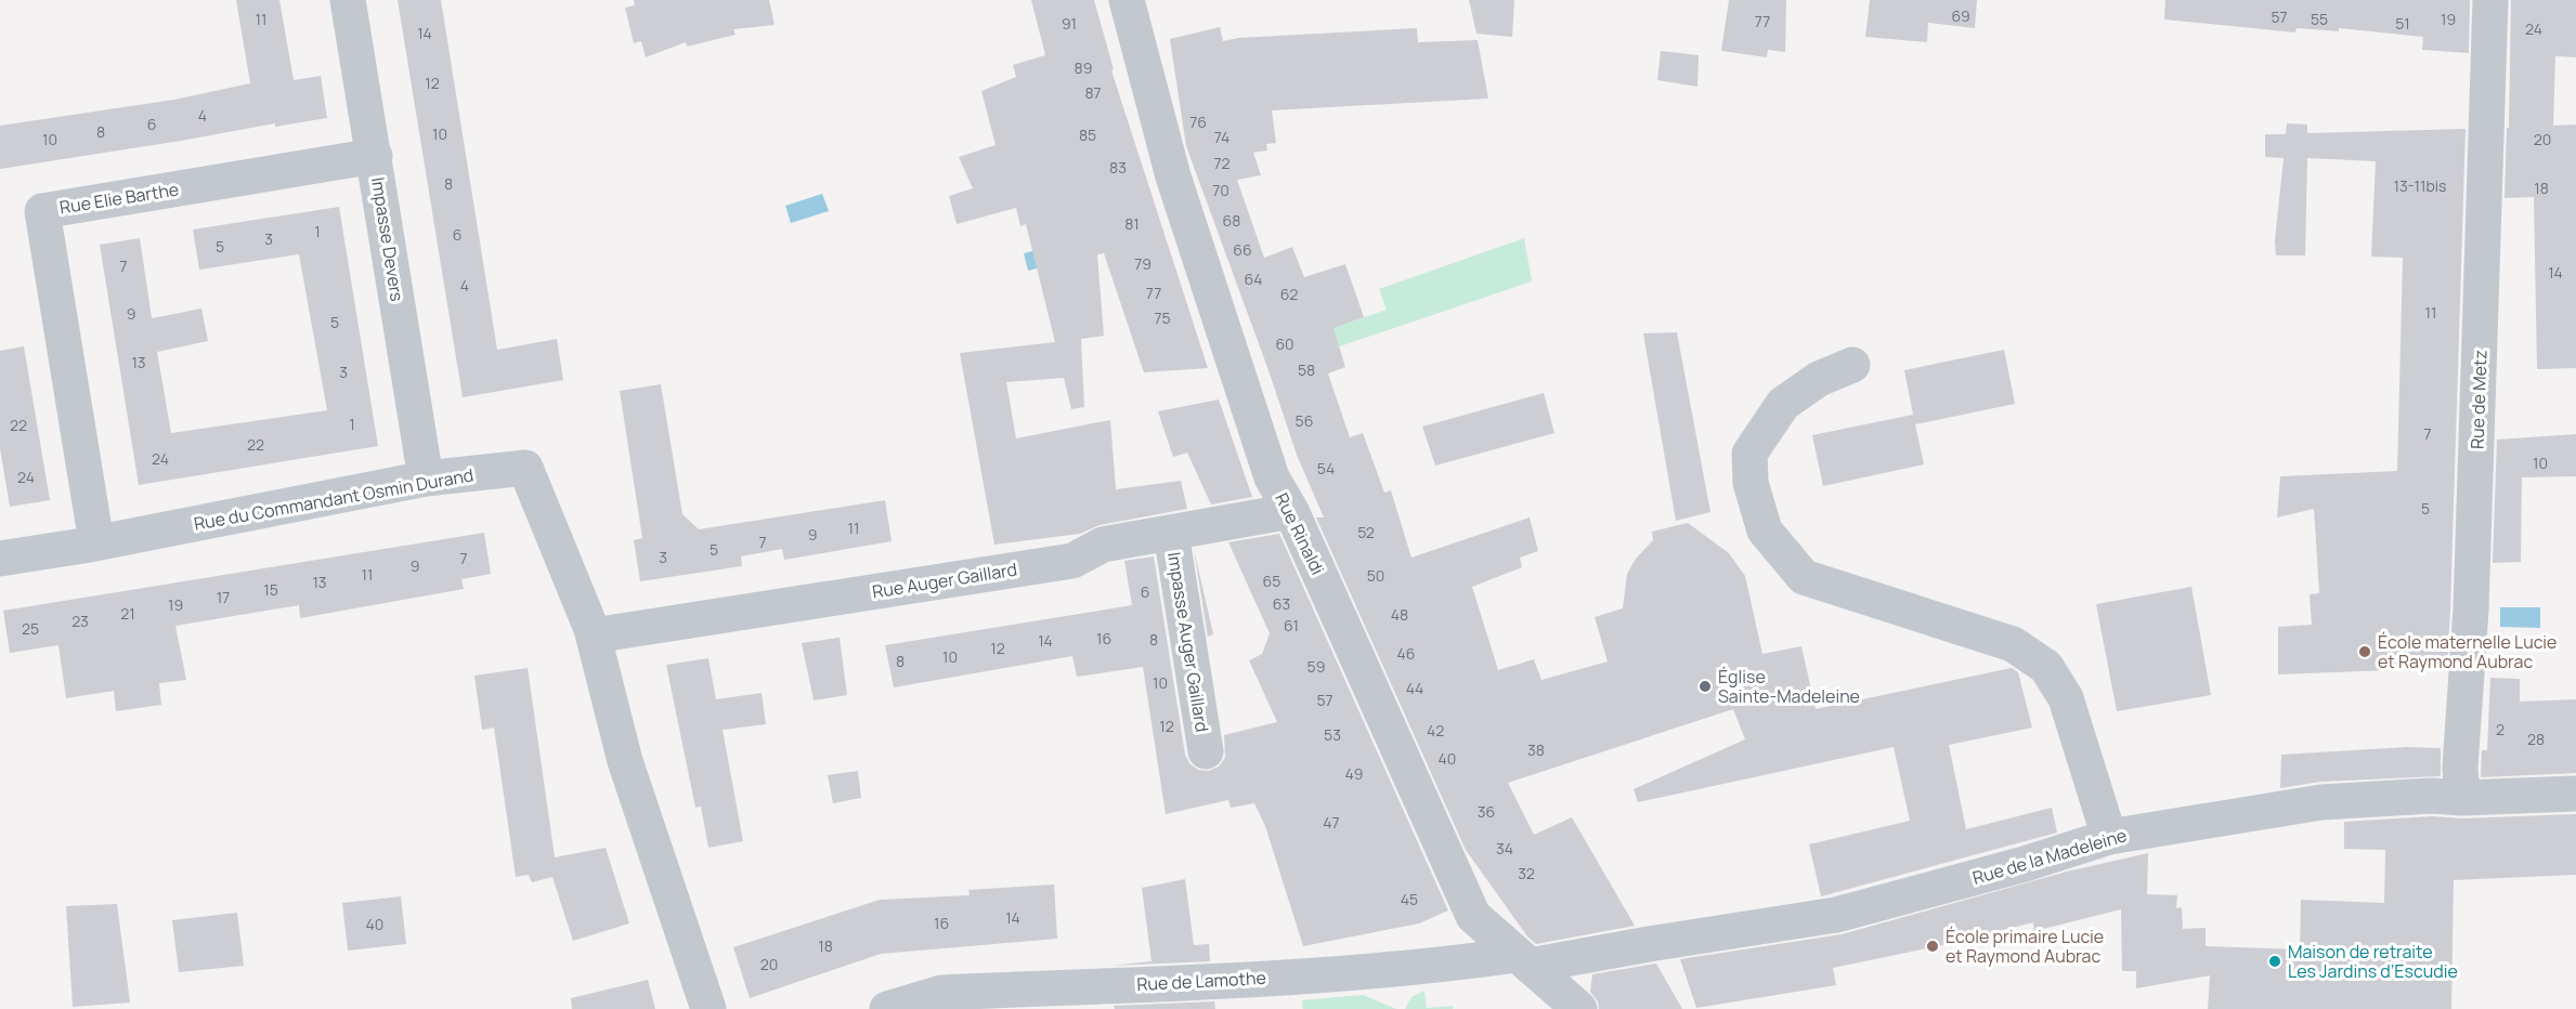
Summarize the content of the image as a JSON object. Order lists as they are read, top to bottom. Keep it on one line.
{"streets":{"street":["Rue Elie Barthe","Impasse Devers","Rue de Metz","Rue du Commandant Osmin Durand","Rue Rinaldi","Rue Auger Gaillard","Impasse Auger Gaillard","Rue de la Madeleine","Rue de Lamothe"]},"crossings":[["Rue Elie Barthe","Impasse Devers"],["Rue Elie Barthe","Rue du Commandant Osmin Durand"],["Impasse Devers","Rue du Commandant Osmin Durand"],["Rue de Metz","Rue de la Madeleine"],["Rue du Commandant Osmin Durand","Rue Auger Gaillard"],["Rue Rinaldi","Rue Auger Gaillard"],["Rue Rinaldi","Rue de la Madeleine"],["Rue Rinaldi","Rue de Lamothe"],["Rue Auger Gaillard","Impasse Auger Gaillard"],["Rue de la Madeleine","Rue de Lamothe"]],"places":["École maternelle Lucie et Raymond Aubrac","Église Sainte-Madeleine","École primaire Lucie et Raymond Aubrac","Maison de retraite Les Jardins d’Escudie"],"house_numbers":["69","57","11","55","19","77","91","51","24","14","89","12","87","4","76","6","8","10","85","74","10","20","72","83","8","13-11bis","18","70","68","81","1","6","3","5","66","79","7","14","64","4","77","62","11","9","75","5","60","13","58","3","56","1","22","7","22","24","10","54","24","5","11","52","9","7","5","3","7","9","11","50","65","13","15","6","17","63","19","21","48","23","61","25","16","8","14","12","46","10","8","59","10","44","57","12","2","42","53","28","38","40","49","36","47","34","32","45","14","16","40","18","20"]}
